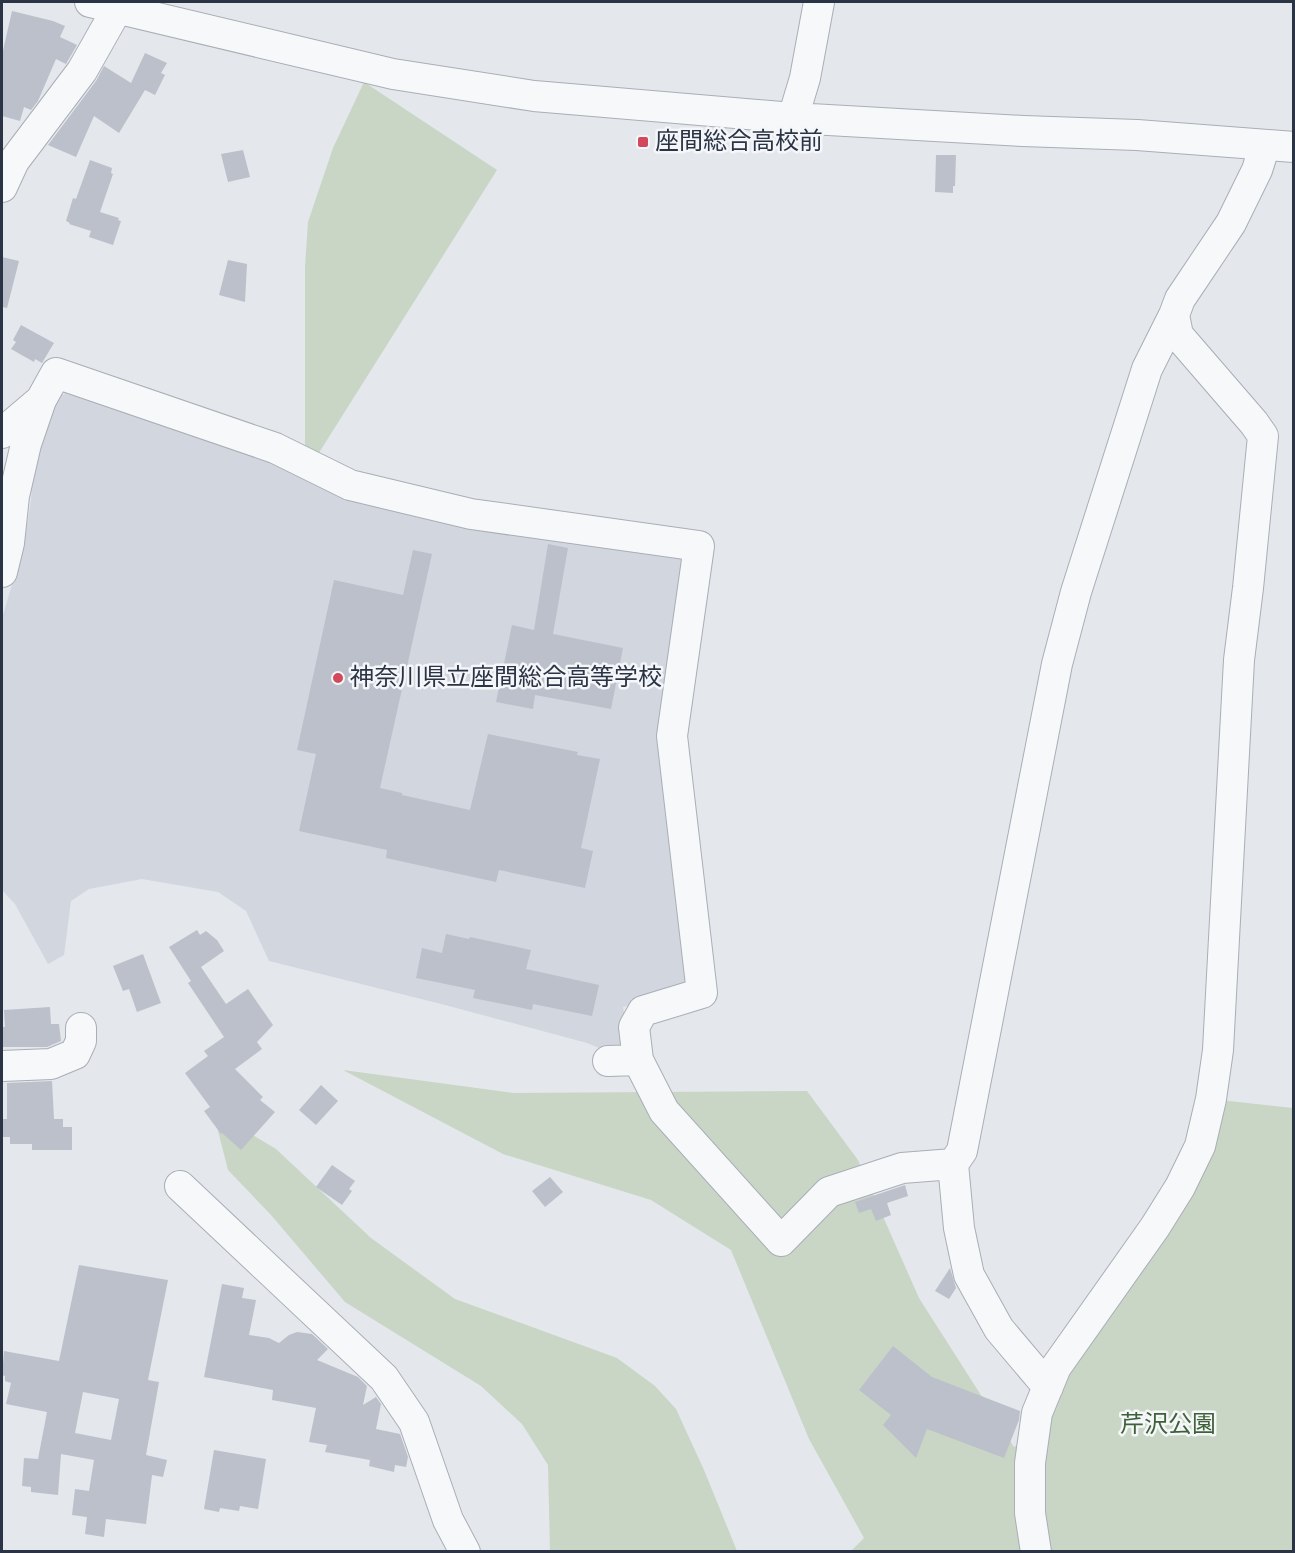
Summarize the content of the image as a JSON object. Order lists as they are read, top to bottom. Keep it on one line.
{"parks":["芹沢公園"],"places":{"transit":["座間総合高校前"],"other":["神奈川県立座間総合高等学校"]}}
